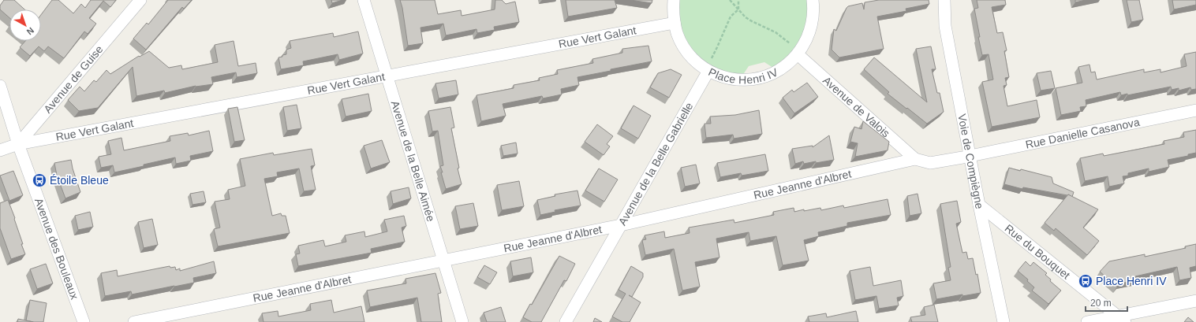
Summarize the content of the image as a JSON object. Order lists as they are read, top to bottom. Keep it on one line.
{"streets":{"street":["Rue Vert Galant","Place Henri IV","Avenue de Guise","Avenue de Valois","Rue Danielle Casanova","Avenue de la Belle Aimée","Voie de Compiègne","Avenue de la Belle Gabrielle","Rue Jeanne d'Albret","Avenue des Bouleaux","Rue du Bouquet"]},"crossings":[["Rue Vert Galant","Place Henri IV"],["Rue Vert Galant","Avenue de Guise"],["Rue Vert Galant","Avenue de la Belle Aimée"],["Rue Vert Galant","Avenue des Bouleaux"],["Place Henri IV","Avenue de Valois"],["Place Henri IV","Avenue de la Belle Gabrielle"],["Avenue de Guise","Avenue des Bouleaux"],["Avenue de Valois","Rue Jeanne d'Albret"],["Rue Danielle Casanova","Voie de Compiègne"],["Rue Danielle Casanova","Rue Jeanne d'Albret"],["Avenue de la Belle Aimée","Rue Jeanne d'Albret"],["Voie de Compiègne","Rue Jeanne d'Albret"],["Voie de Compiègne","Rue du Bouquet"],["Avenue de la Belle Gabrielle","Rue Jeanne d'Albret"]],"places":{"bus stop":["Étoile Bleue","Place Henri IV"]},"scale_bar":"20 m","north":"bottom right"}
